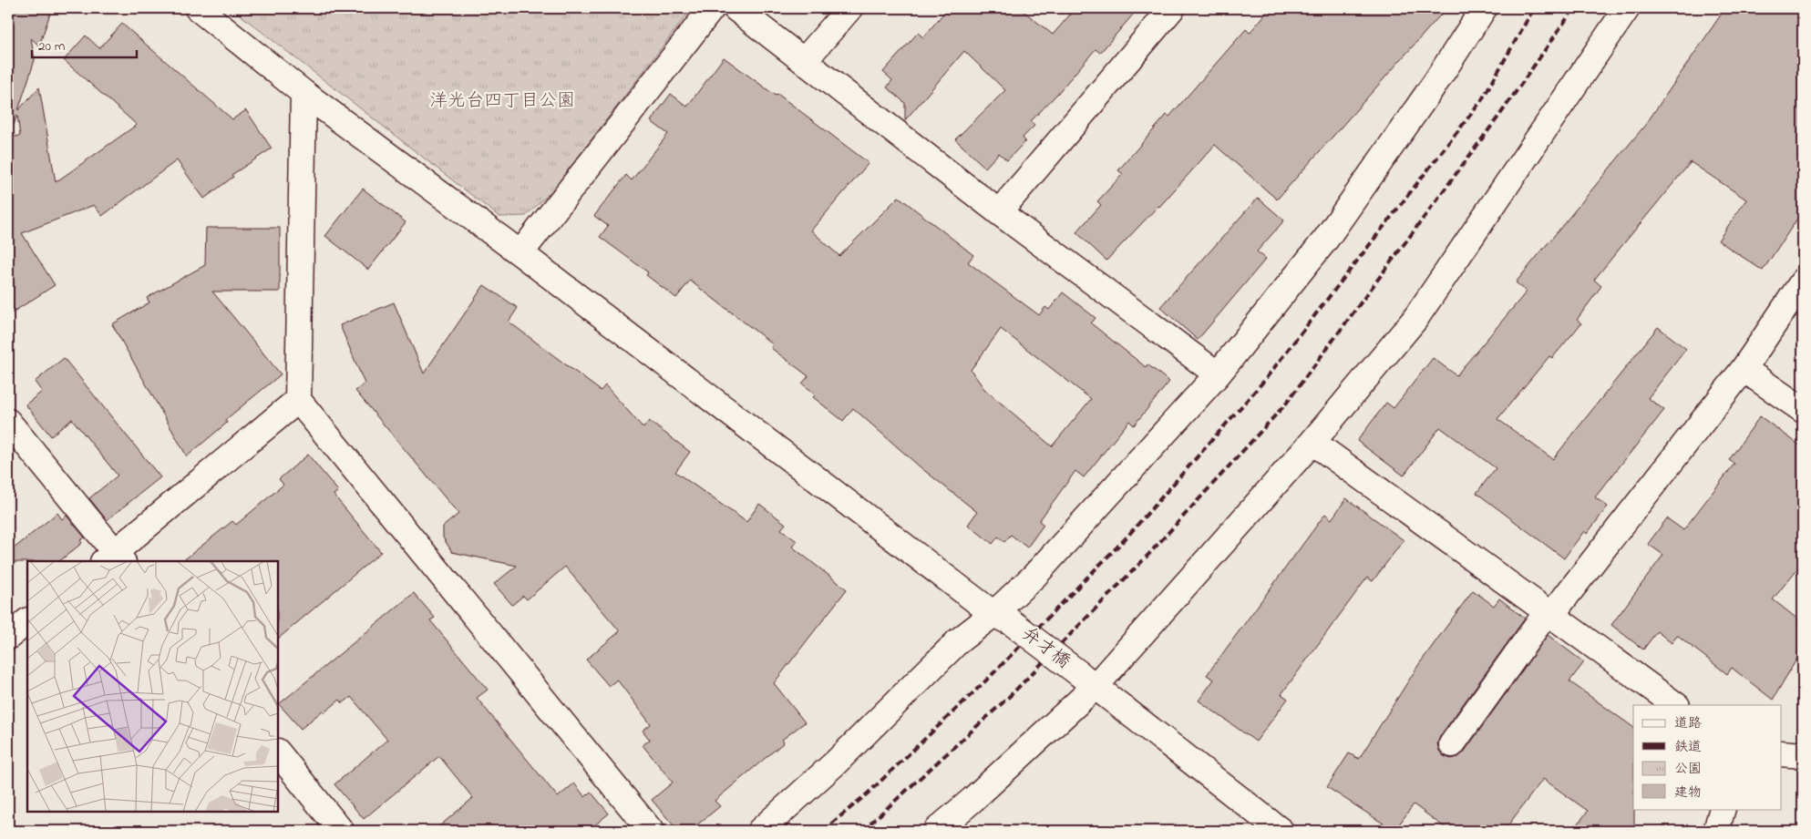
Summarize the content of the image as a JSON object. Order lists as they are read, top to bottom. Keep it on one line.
{"streets":{"street":["弁才橋"]},"parks":["洋光台四丁目公園"],"legend":["道路","鉄道","公園","建物"],"scale_bar":"20 m"}
